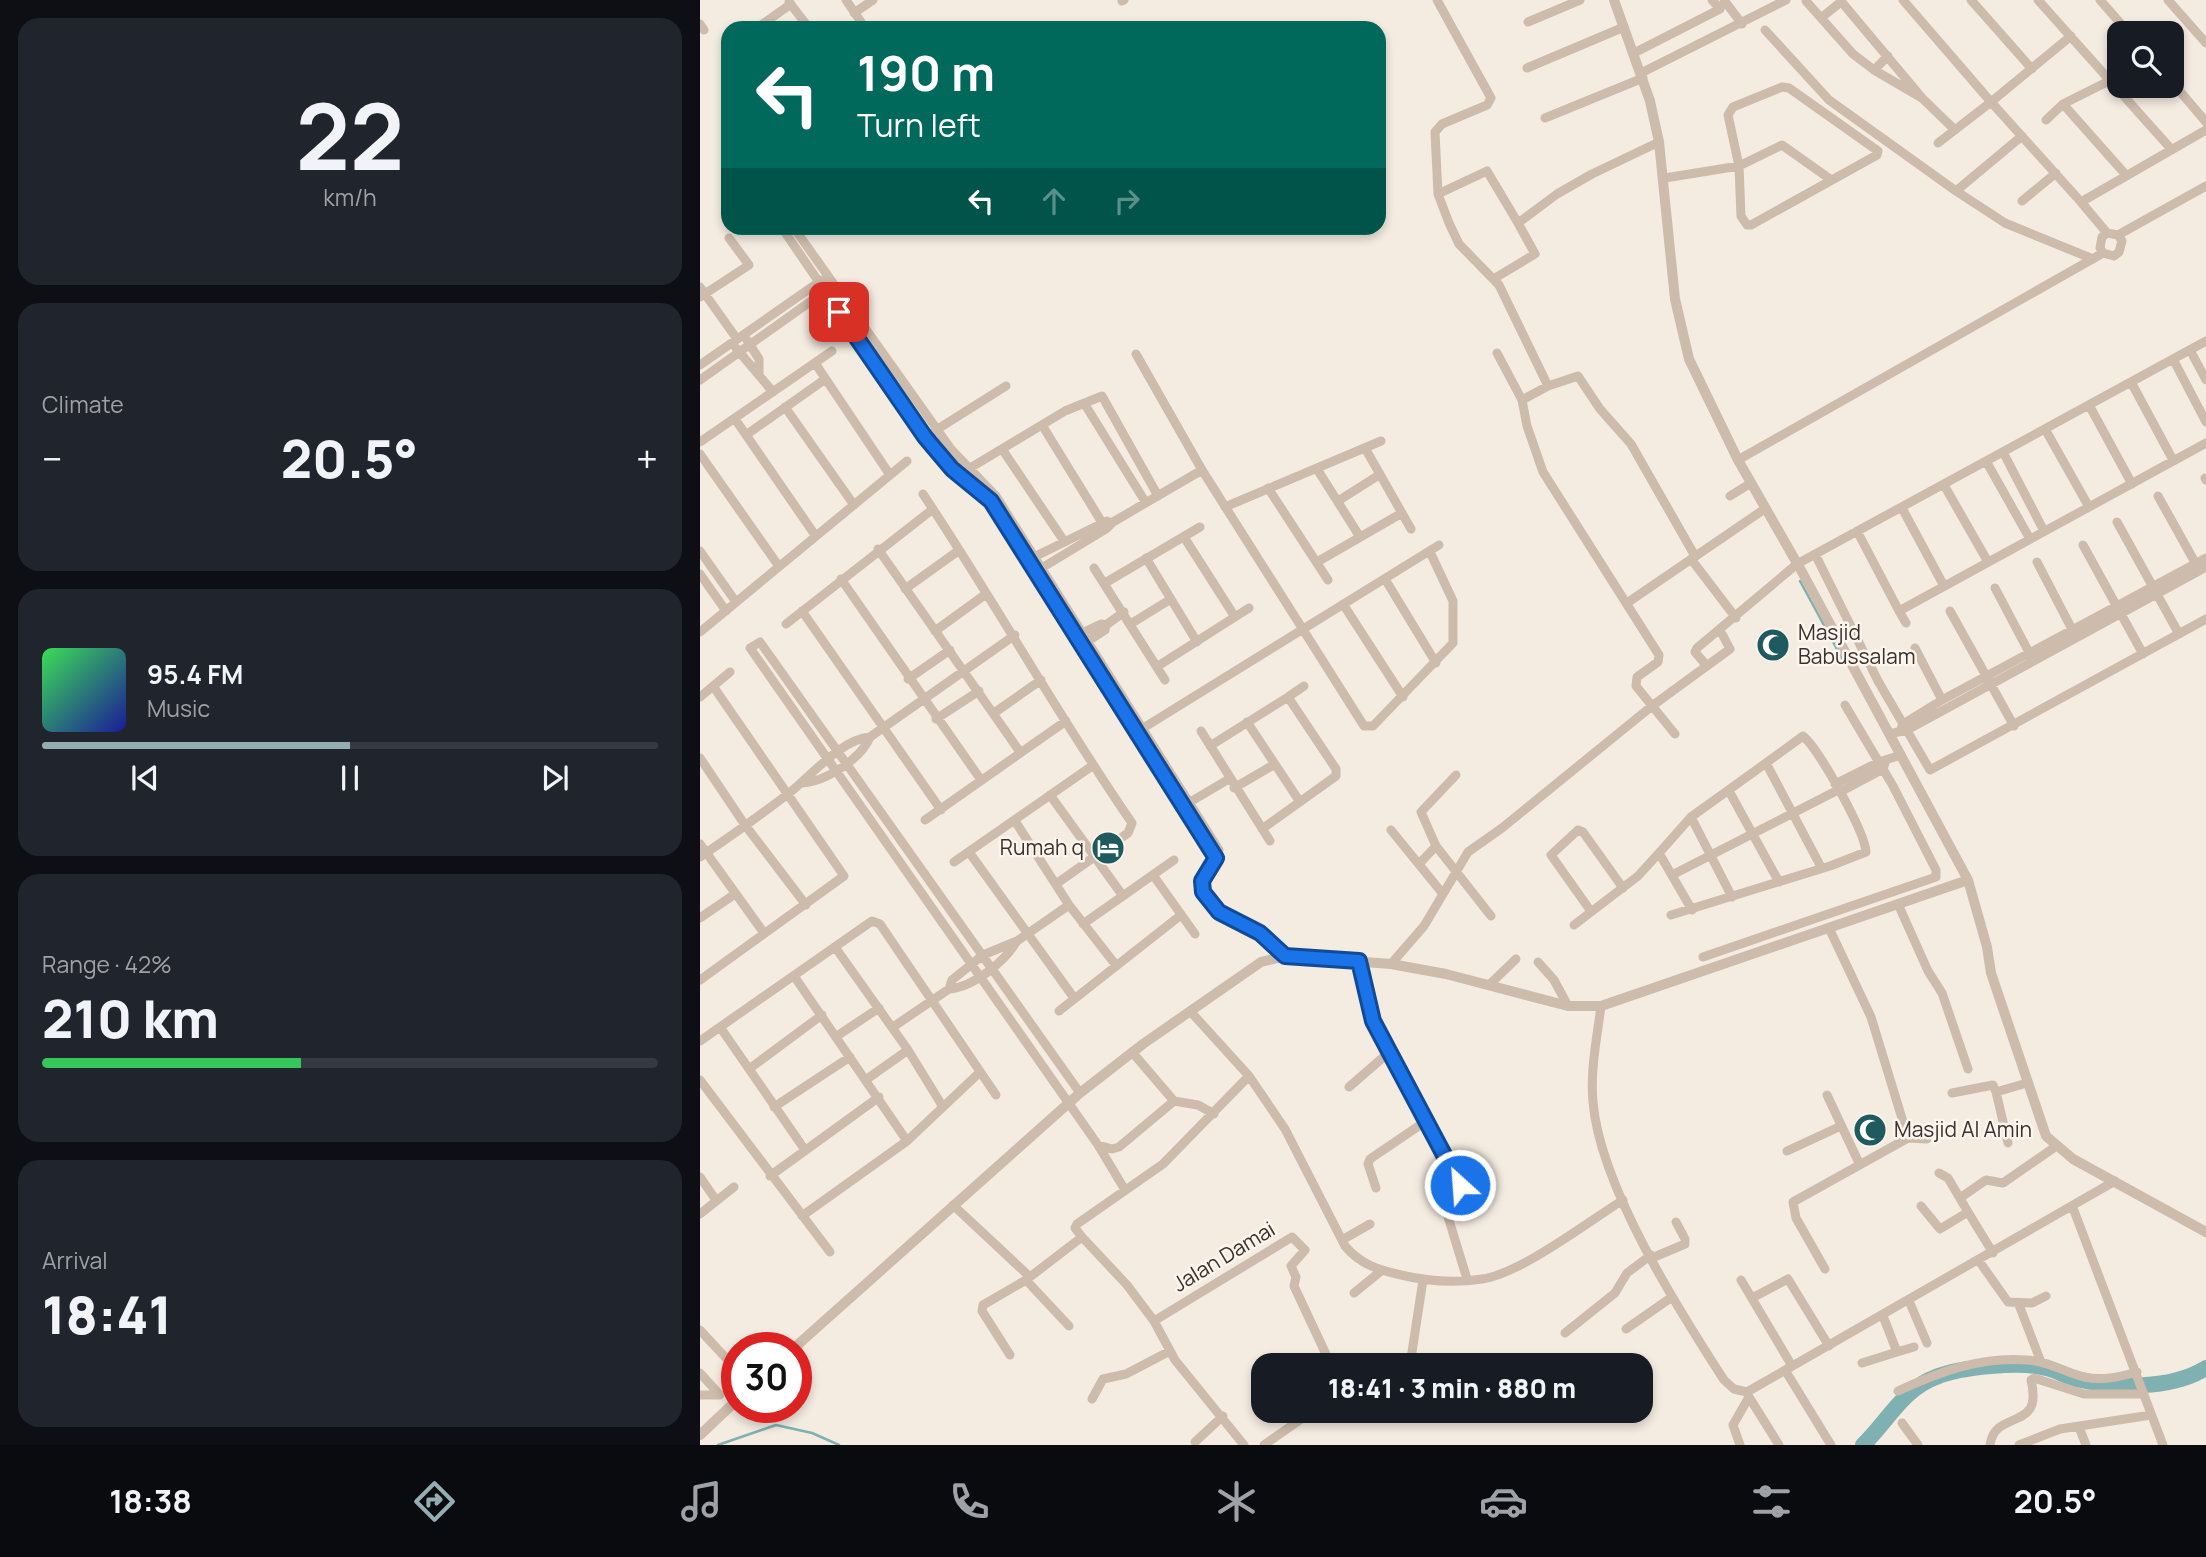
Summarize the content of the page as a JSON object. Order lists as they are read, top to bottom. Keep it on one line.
{"streets":{"street":["Jalan Damai"]},"places":{"mosque":["Masjid Babussalam","Masjid Al Amin"],"hotel":["Rumah q"]},"page":{"tile":[["22","km/h"],"Climate",["Range · 42%","210 km"],["Arrival","18:41"]],"turn":["190 m","Turn left"],"heat":["−","20.5°","+"],"song":["95.4 FM","Music"],"limit":"30","trip":"18:41 · 3 min · 880 m","tabs":["18:38","20.5°"]}}
